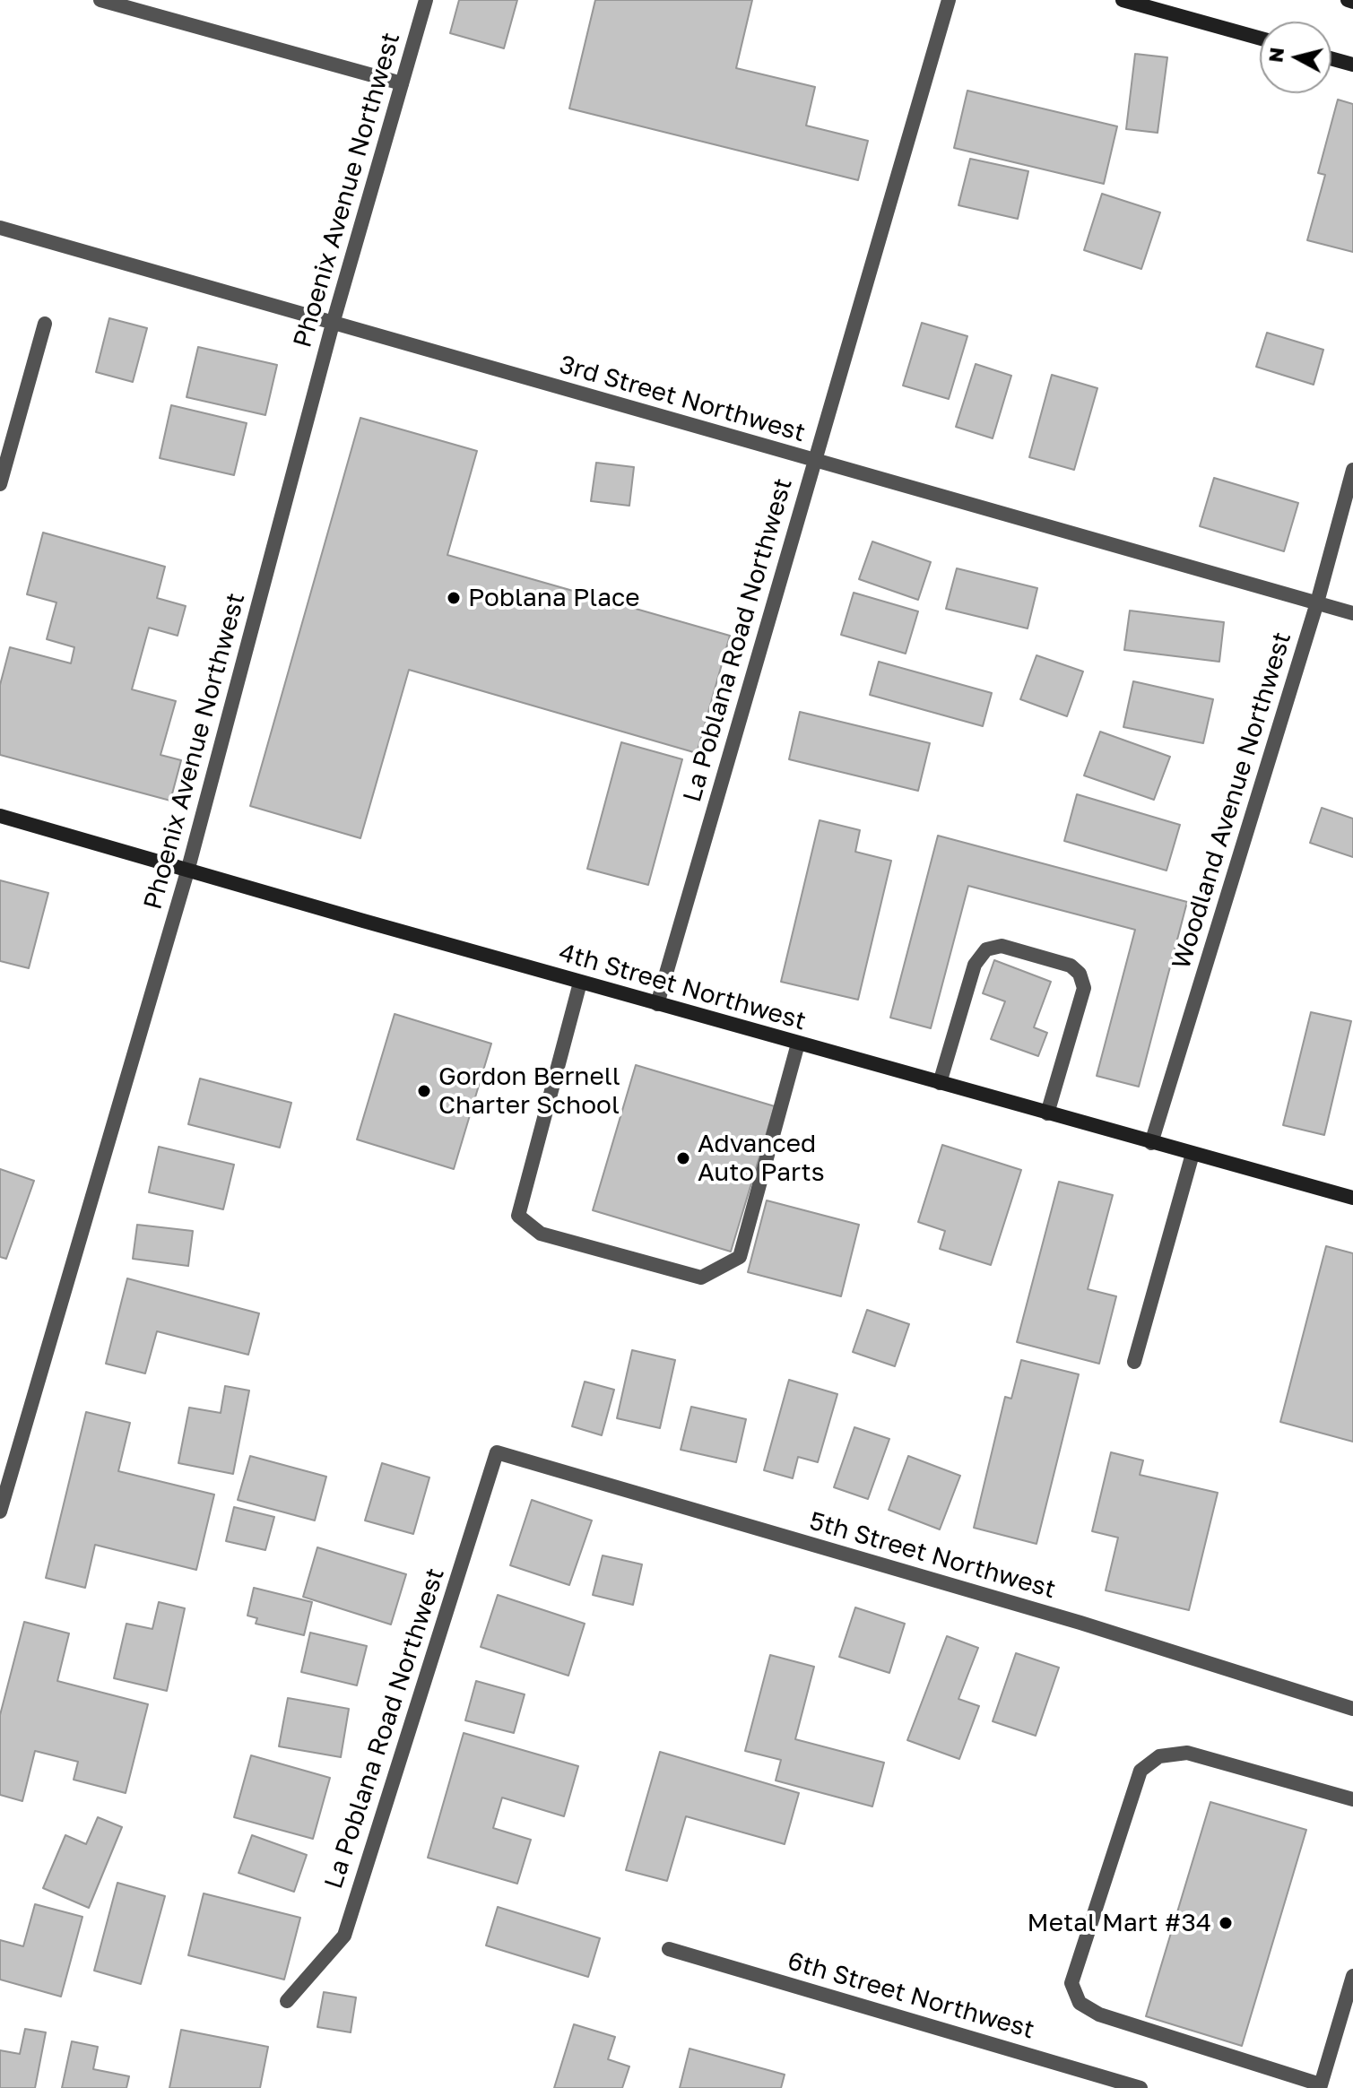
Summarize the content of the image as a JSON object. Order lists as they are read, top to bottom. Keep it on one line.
{"streets":{"main road":["4th Street Northwest"],"street":["Phoenix Avenue Northwest","3rd Street Northwest","La Poblana Road Northwest","Woodland Avenue Northwest","5th Street Northwest","6th Street Northwest"]},"crossings":[["Phoenix Avenue Northwest","3rd Street Northwest"],["Phoenix Avenue Northwest","4th Street Northwest"],["3rd Street Northwest","La Poblana Road Northwest"],["3rd Street Northwest","Woodland Avenue Northwest"],["La Poblana Road Northwest","4th Street Northwest"],["La Poblana Road Northwest","5th Street Northwest"],["Woodland Avenue Northwest","4th Street Northwest"]],"places":["Poblana Place","Gordon Bernell Charter School","Advanced Auto Parts","Metal Mart #34"],"north":"left"}
